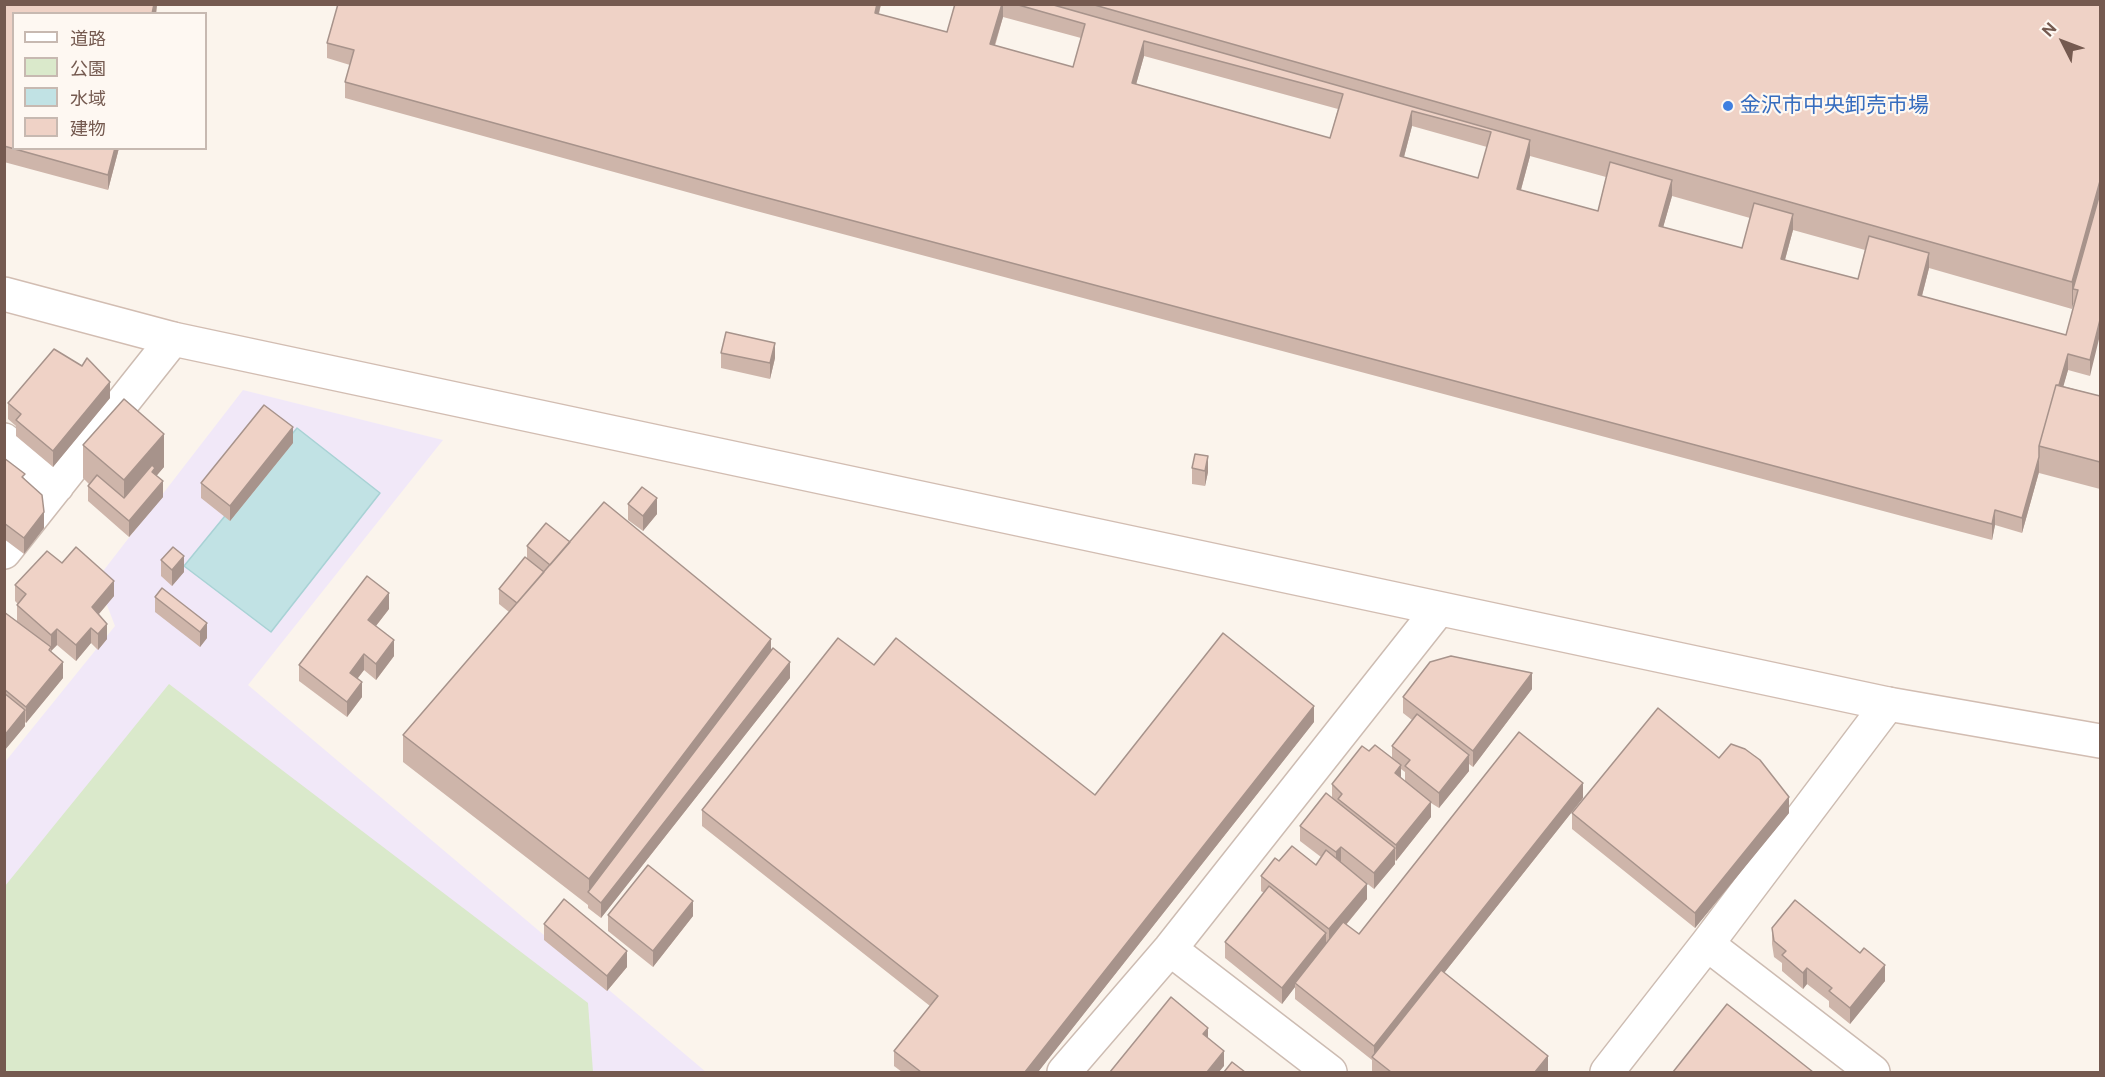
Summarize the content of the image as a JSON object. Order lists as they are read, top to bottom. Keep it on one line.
{"places":["金沢市中央卸売市場"],"legend":["道路","公園","水域","建物"],"north":"top left"}
